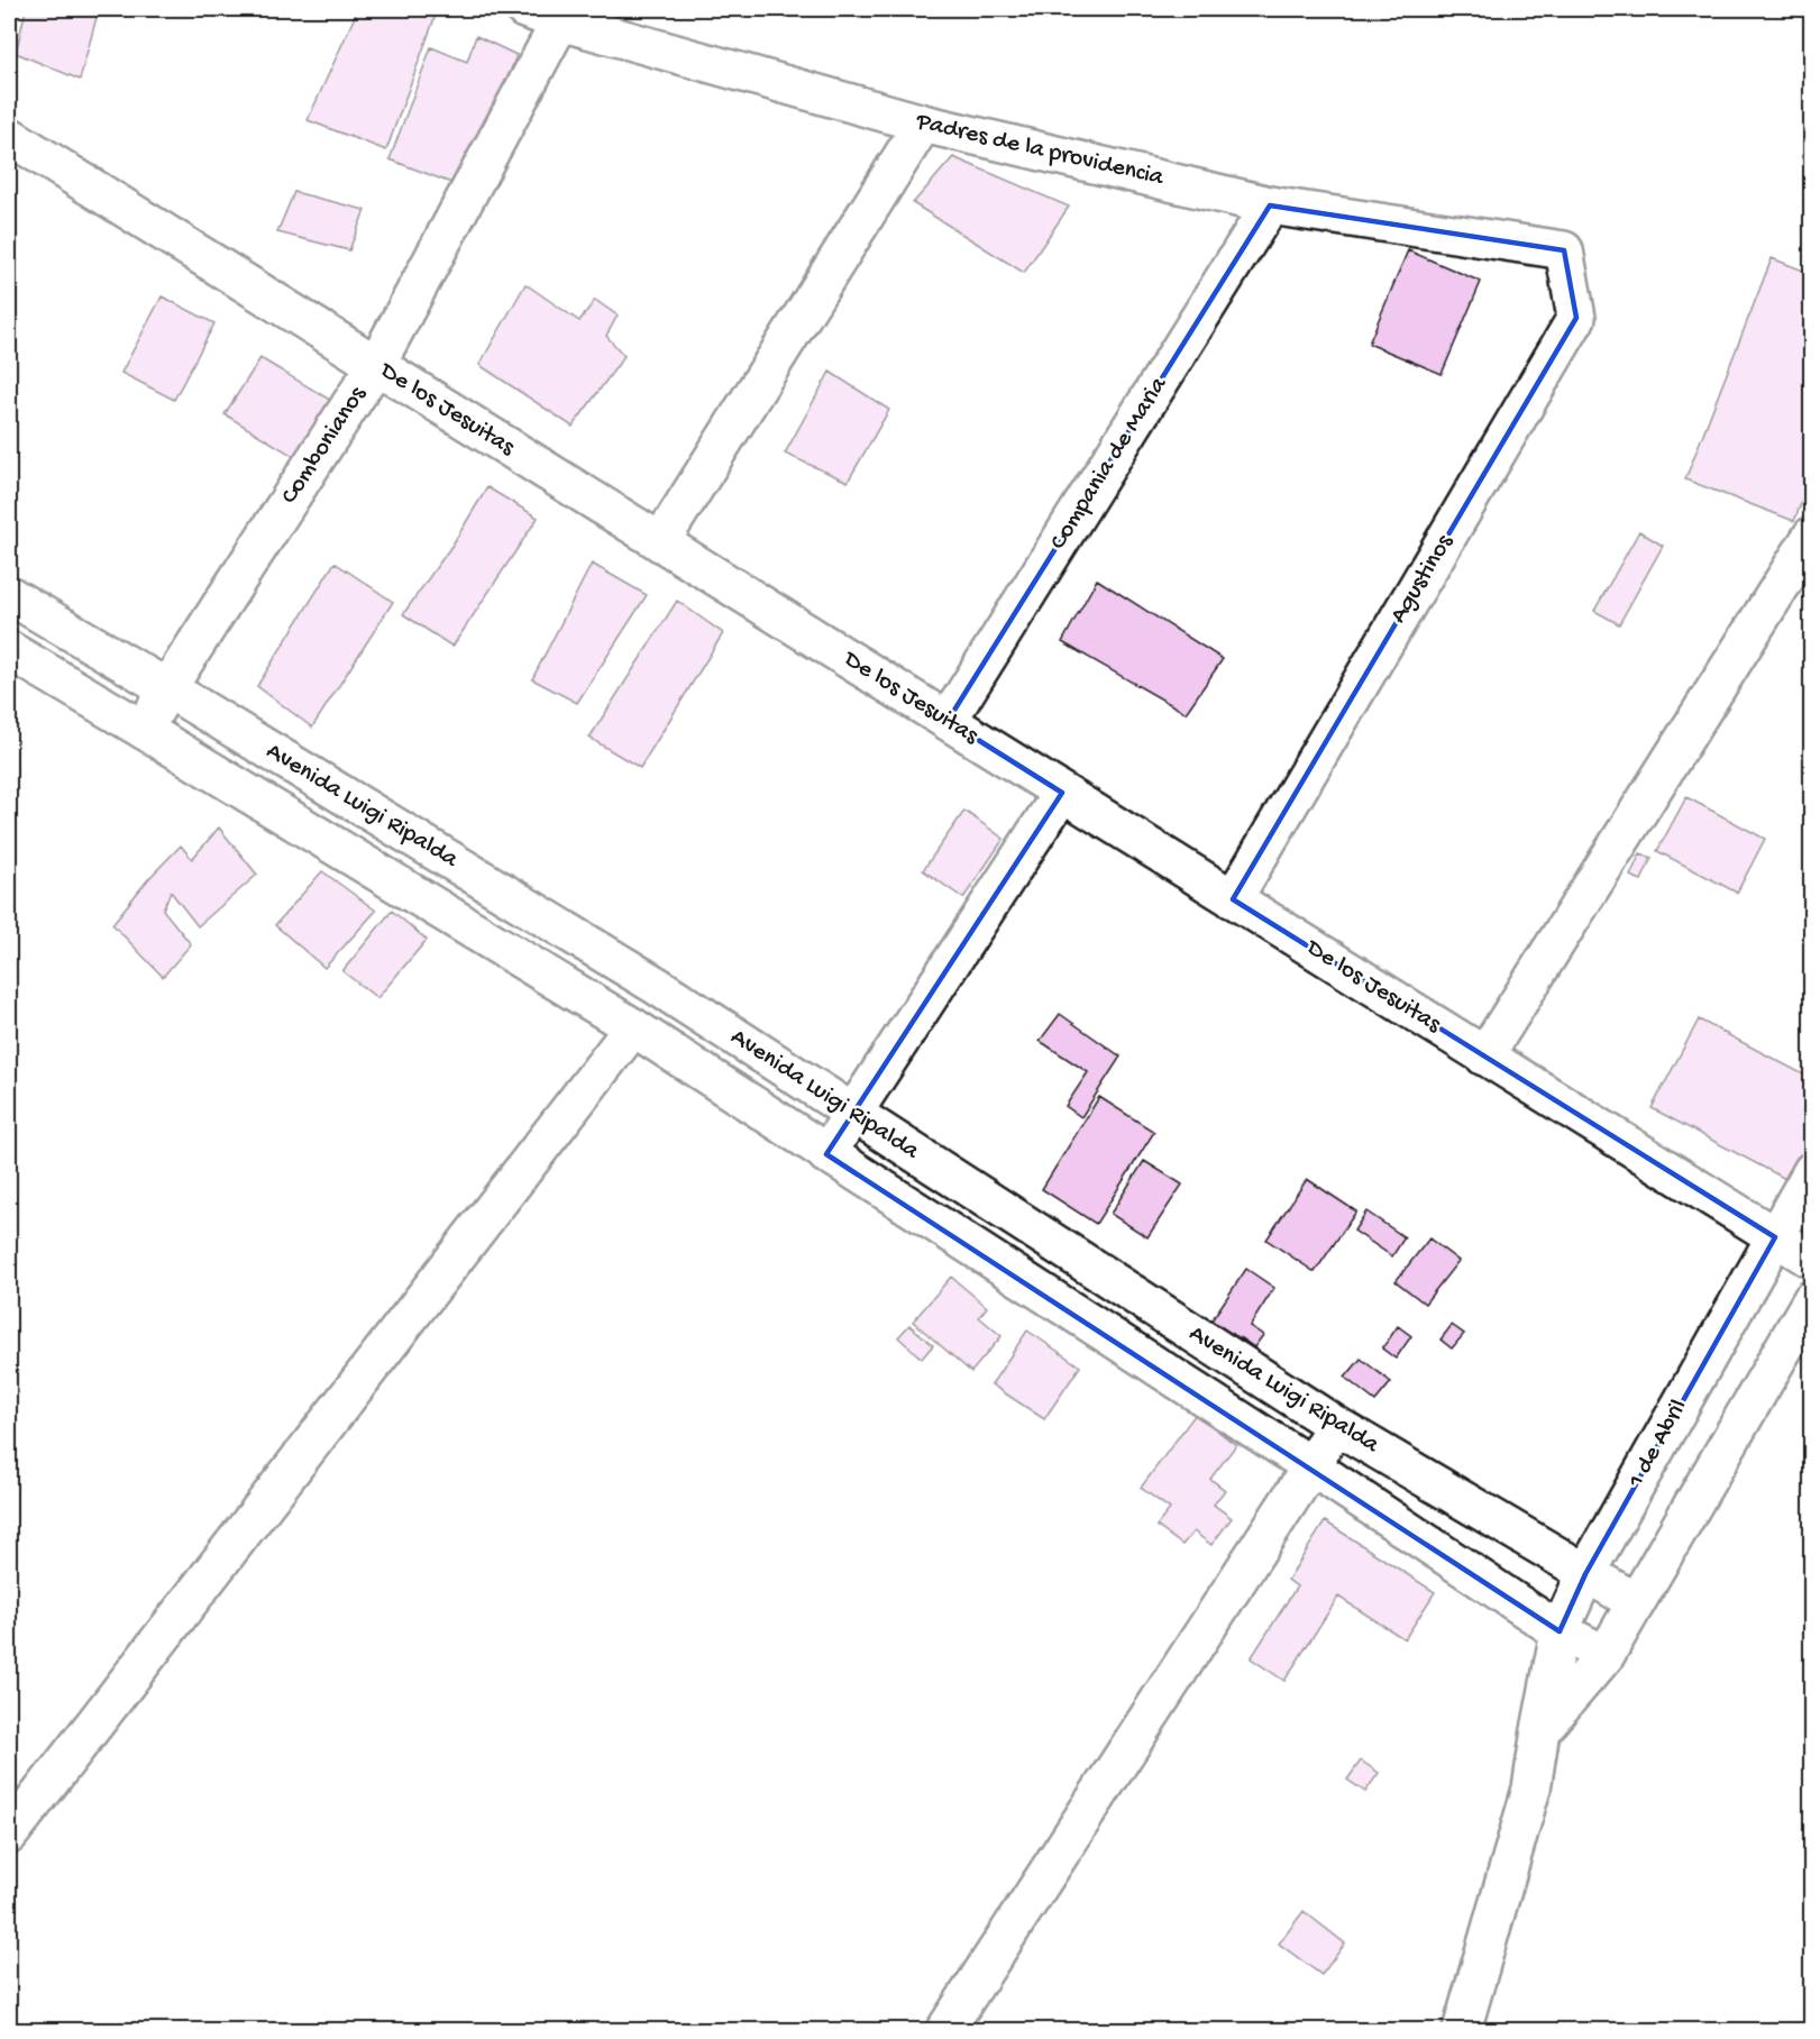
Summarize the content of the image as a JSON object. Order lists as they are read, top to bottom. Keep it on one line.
{"streets":{"street":["Padres de la providencia","De los Jesuitas","Combonianos","Compania de Maria","Agustinos","Avenida Luigi Ripalda","1 de Abril"]},"crossings":[["Padres de la providencia","Combonianos"],["Padres de la providencia","Compania de Maria"],["Padres de la providencia","Agustinos"],["De los Jesuitas","Combonianos"],["De los Jesuitas","Compania de Maria"],["De los Jesuitas","Agustinos"],["De los Jesuitas","1 de Abril"],["Combonianos","Avenida Luigi Ripalda"],["Avenida Luigi Ripalda","1 de Abril"]]}
